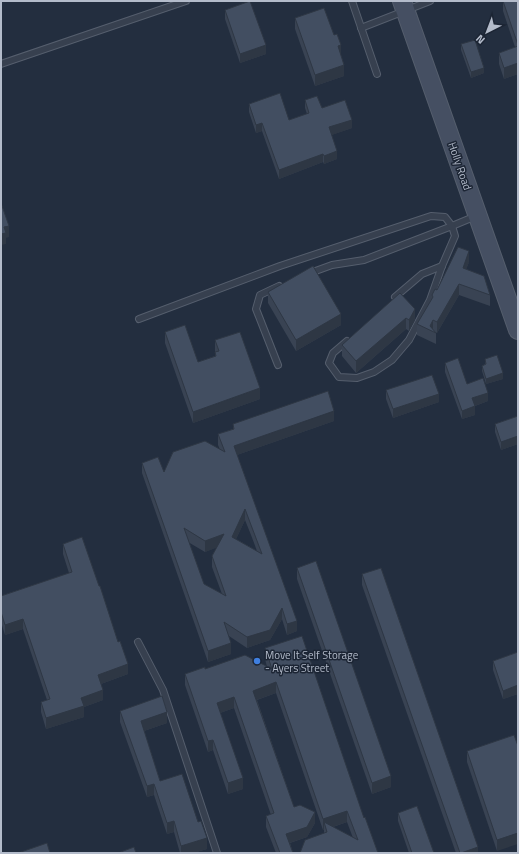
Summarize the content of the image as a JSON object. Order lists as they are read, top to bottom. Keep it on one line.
{"streets":{"main road":["Holly Road"]},"places":["Move It Self Storage - Ayers Street"],"north":"bottom left"}
